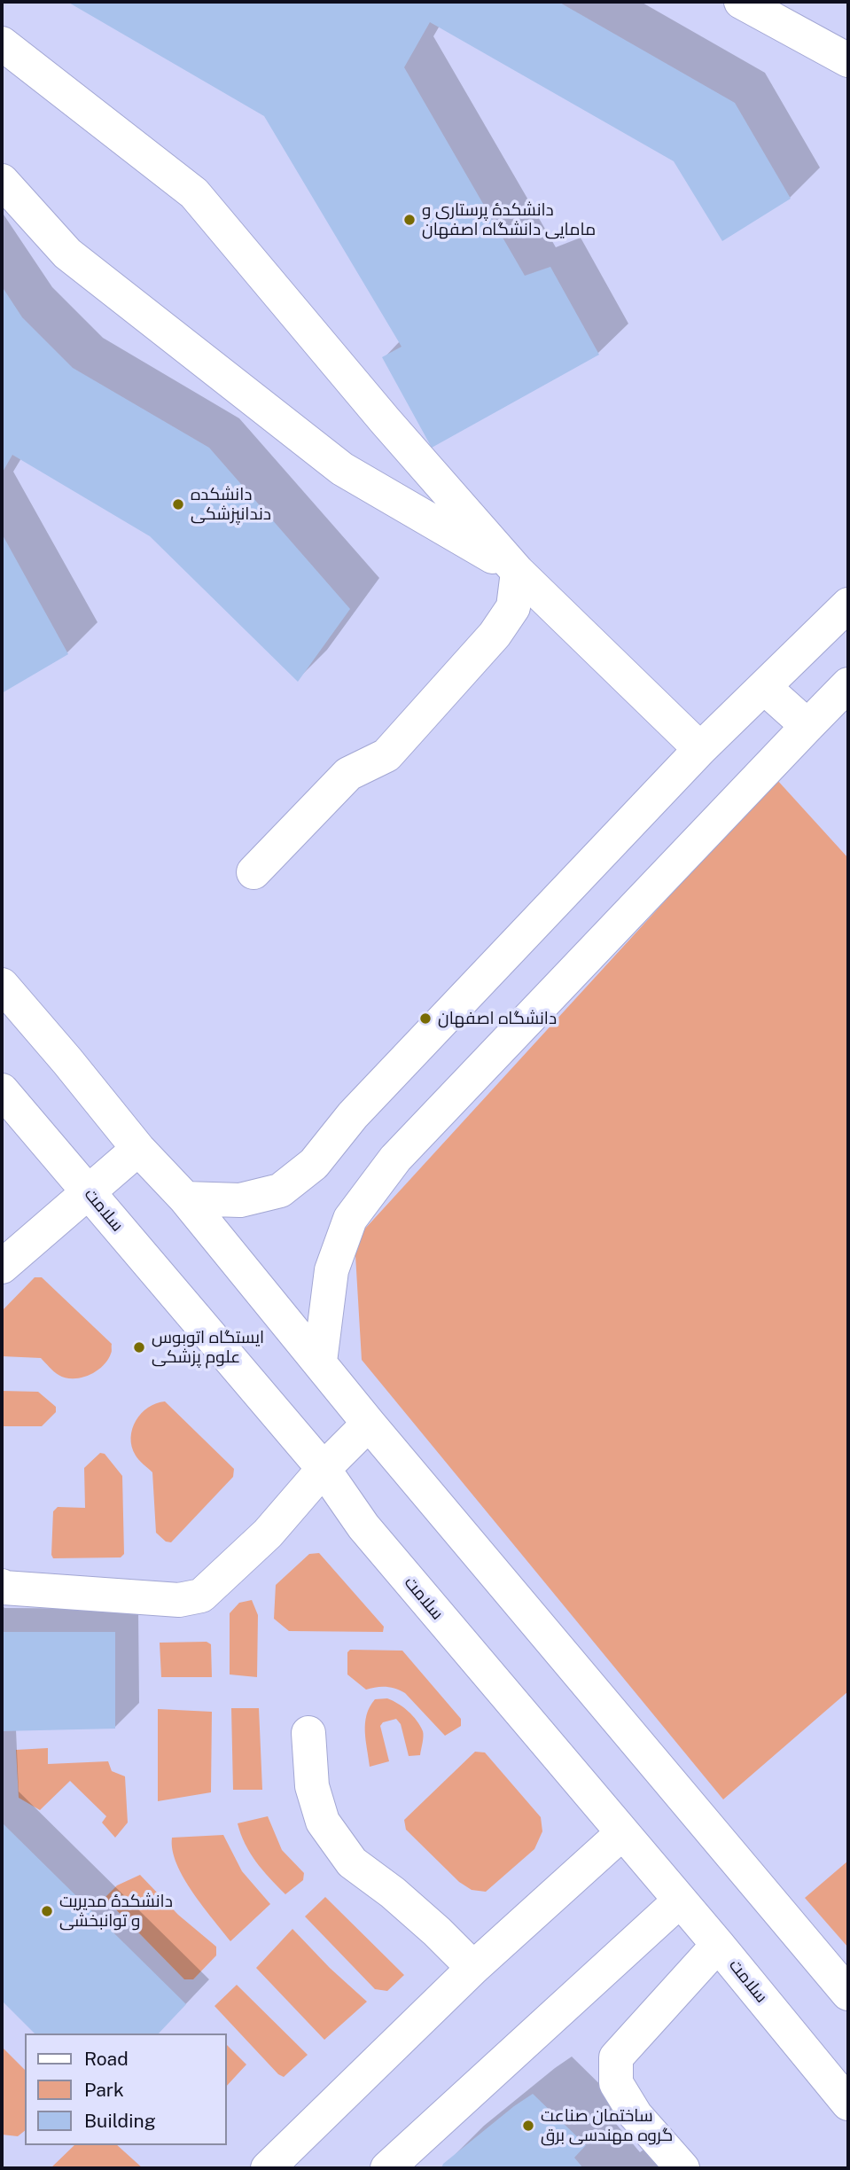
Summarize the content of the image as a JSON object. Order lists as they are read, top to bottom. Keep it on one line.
{"streets":{"street":["سلامت"]},"places":["دانشکدهٔ پرستاری و مامایی دانشگاه اصفهان","دانشکده دندانپزشکی","دانشگاه اصفهان","ایستگاه اتوبوس علوم پزشکی","دانشکدهٔ مدیریت و توانبخشی","ساختمان صناعت گروه مهندسی برق"],"legend":["Road","Park","Building"]}
